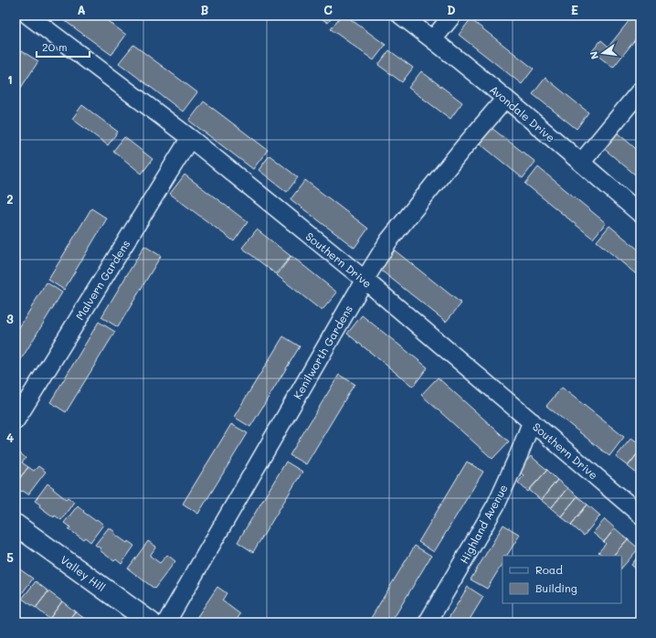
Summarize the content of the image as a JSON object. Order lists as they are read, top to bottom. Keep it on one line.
{"streets":{"street":["Avondale Drive","Southern Drive","Malvern Gardens","Kenilworth Gardens","Highland Avenue","Valley Hill"]},"crossings":[["Avondale Drive","Kenilworth Gardens"],["Southern Drive","Malvern Gardens"],["Southern Drive","Kenilworth Gardens"],["Southern Drive","Highland Avenue"]],"legend":["Road","Building"],"scale_bar":"20 m","north":"left","grid":{"columns":["A","B","C","D","E"],"rows":["1","2","3","4","5"]}}
